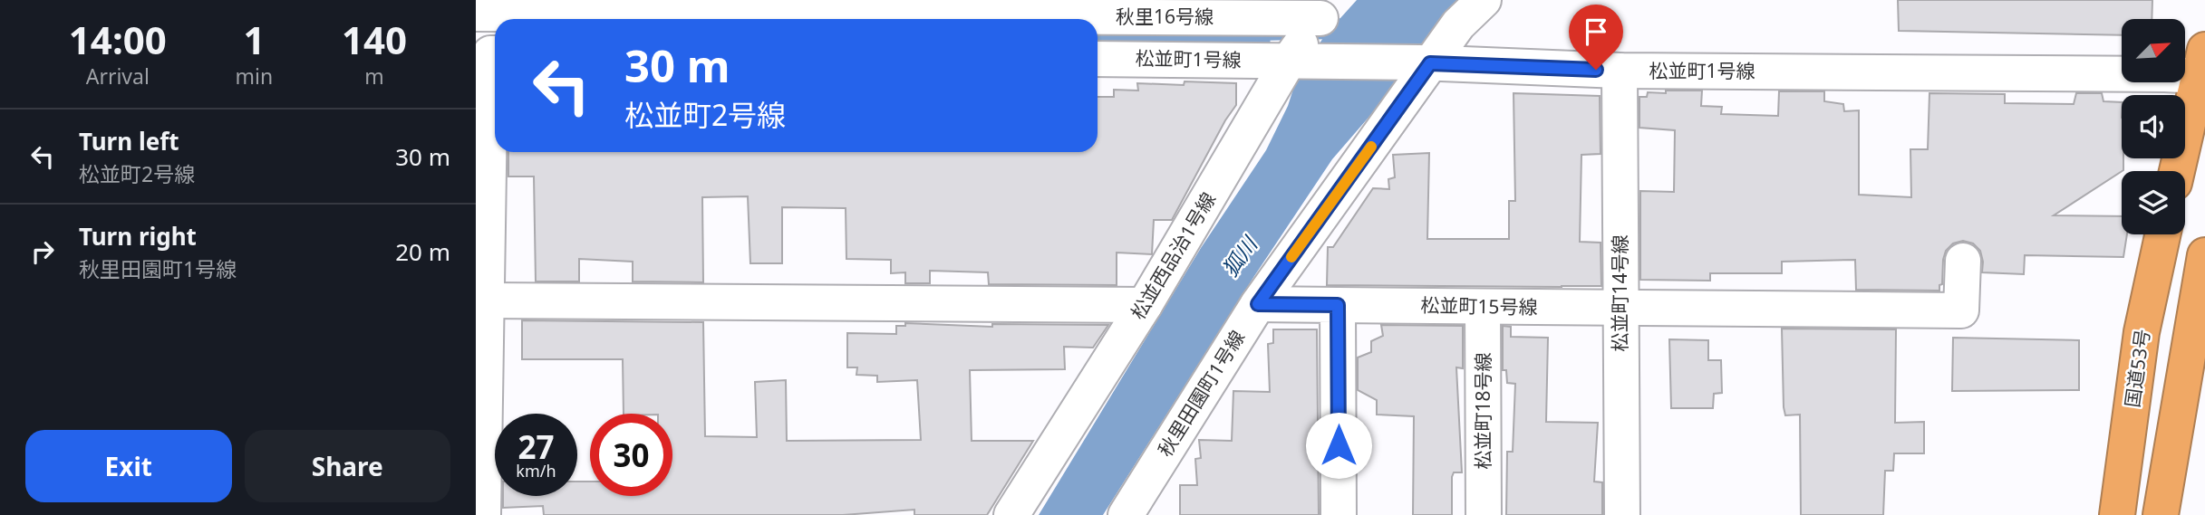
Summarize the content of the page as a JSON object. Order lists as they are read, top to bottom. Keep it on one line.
{"streets":{"highway":["国道53号"],"street":["秋里16号線","松並町1号線","松並西品治1号線","松並町14号線","松並町15号線","秋里田園町1号線","松並町18号線"]},"crossings":[["秋里16号線","松並町1号線"],["秋里16号線","松並西品治1号線"],["松並町1号線","松並西品治1号線"],["松並町1号線","松並町14号線"],["松並町1号線","秋里田園町1号線"],["松並町14号線","松並町15号線"],["松並町15号線","秋里田園町1号線"],["松並町15号線","松並町18号線"]],"water":["狐川"],"north":"top right","page":{"eta":["14:00","Arrival","1","min","140","m"],"turn":["30 m","松並町2号線"],"list":[{"name":"Turn left","note":"松並町2号線","value":"30 m"},{"name":"Turn right","note":"秋里田園町1号線","value":"20 m"}],"speed":"27 km/h","limit":"30","buttons":["Exit","Share"]}}
